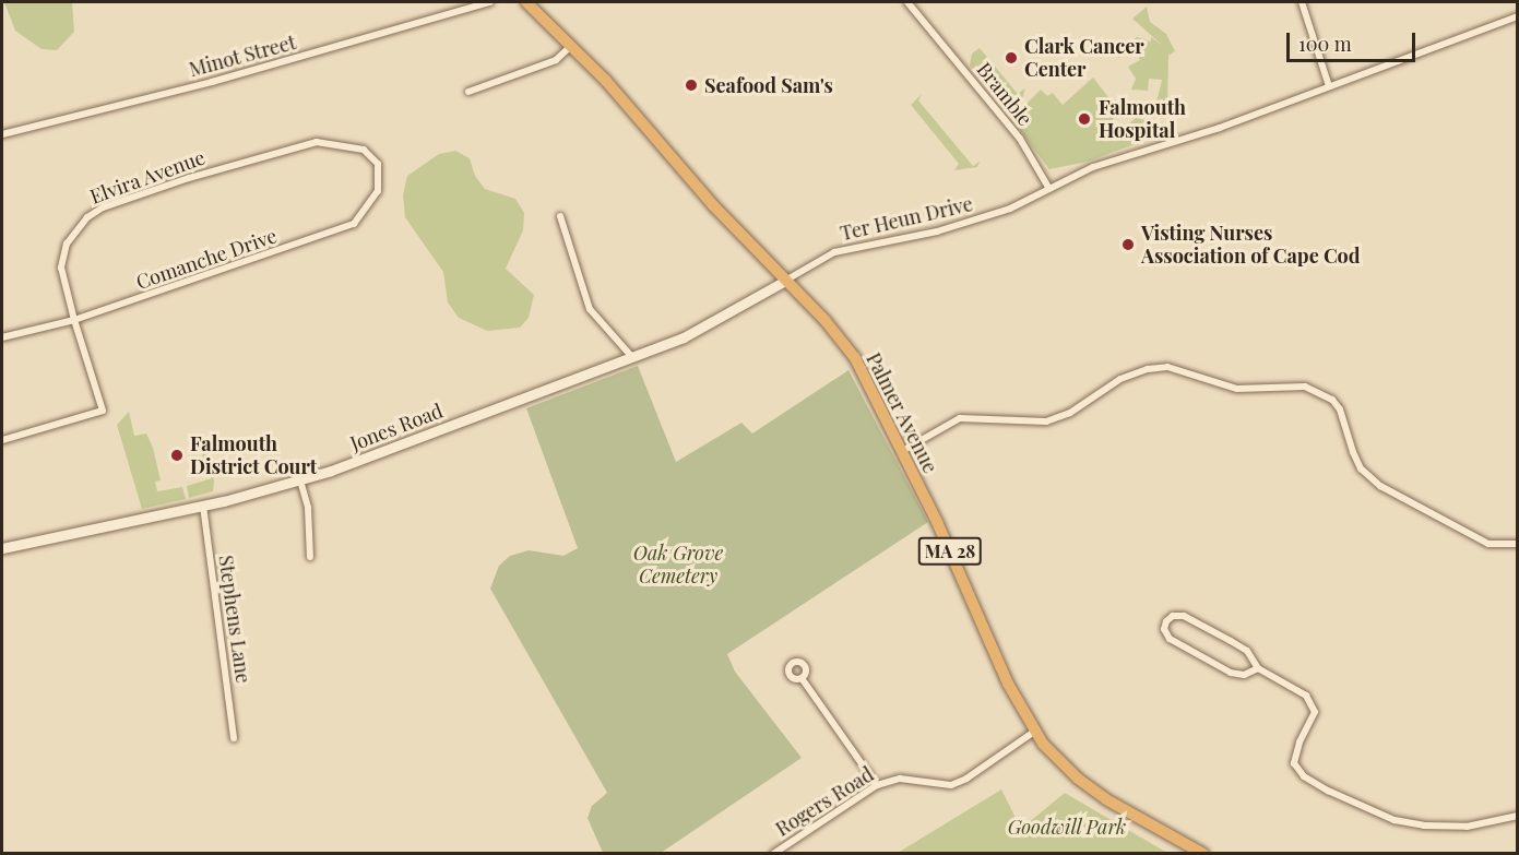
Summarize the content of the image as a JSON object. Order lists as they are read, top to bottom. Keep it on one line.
{"streets":{"highway":["Palmer Avenue","MA 28"],"main road":["Jones Road"],"street":["Minot Street","Bramble","Elvira Avenue","Ter Heun Drive","Comanche Drive","Stephens Lane","Rogers Road"]},"crossings":[["Bramble","Ter Heun Drive"],["Elvira Avenue","Comanche Drive"],["Ter Heun Drive","Palmer Avenue"],["Ter Heun Drive","Jones Road"],["Palmer Avenue","Jones Road"],["Palmer Avenue","Rogers Road"],["Jones Road","Stephens Lane"]],"parks":["Oak Grove Cemetery","Goodwill Park"],"places":["Clark Cancer Center","Seafood Sam's","Falmouth Hospital","Visting Nurses Association of Cape Cod","Falmouth District Court"],"scale_bar":"100 m"}
